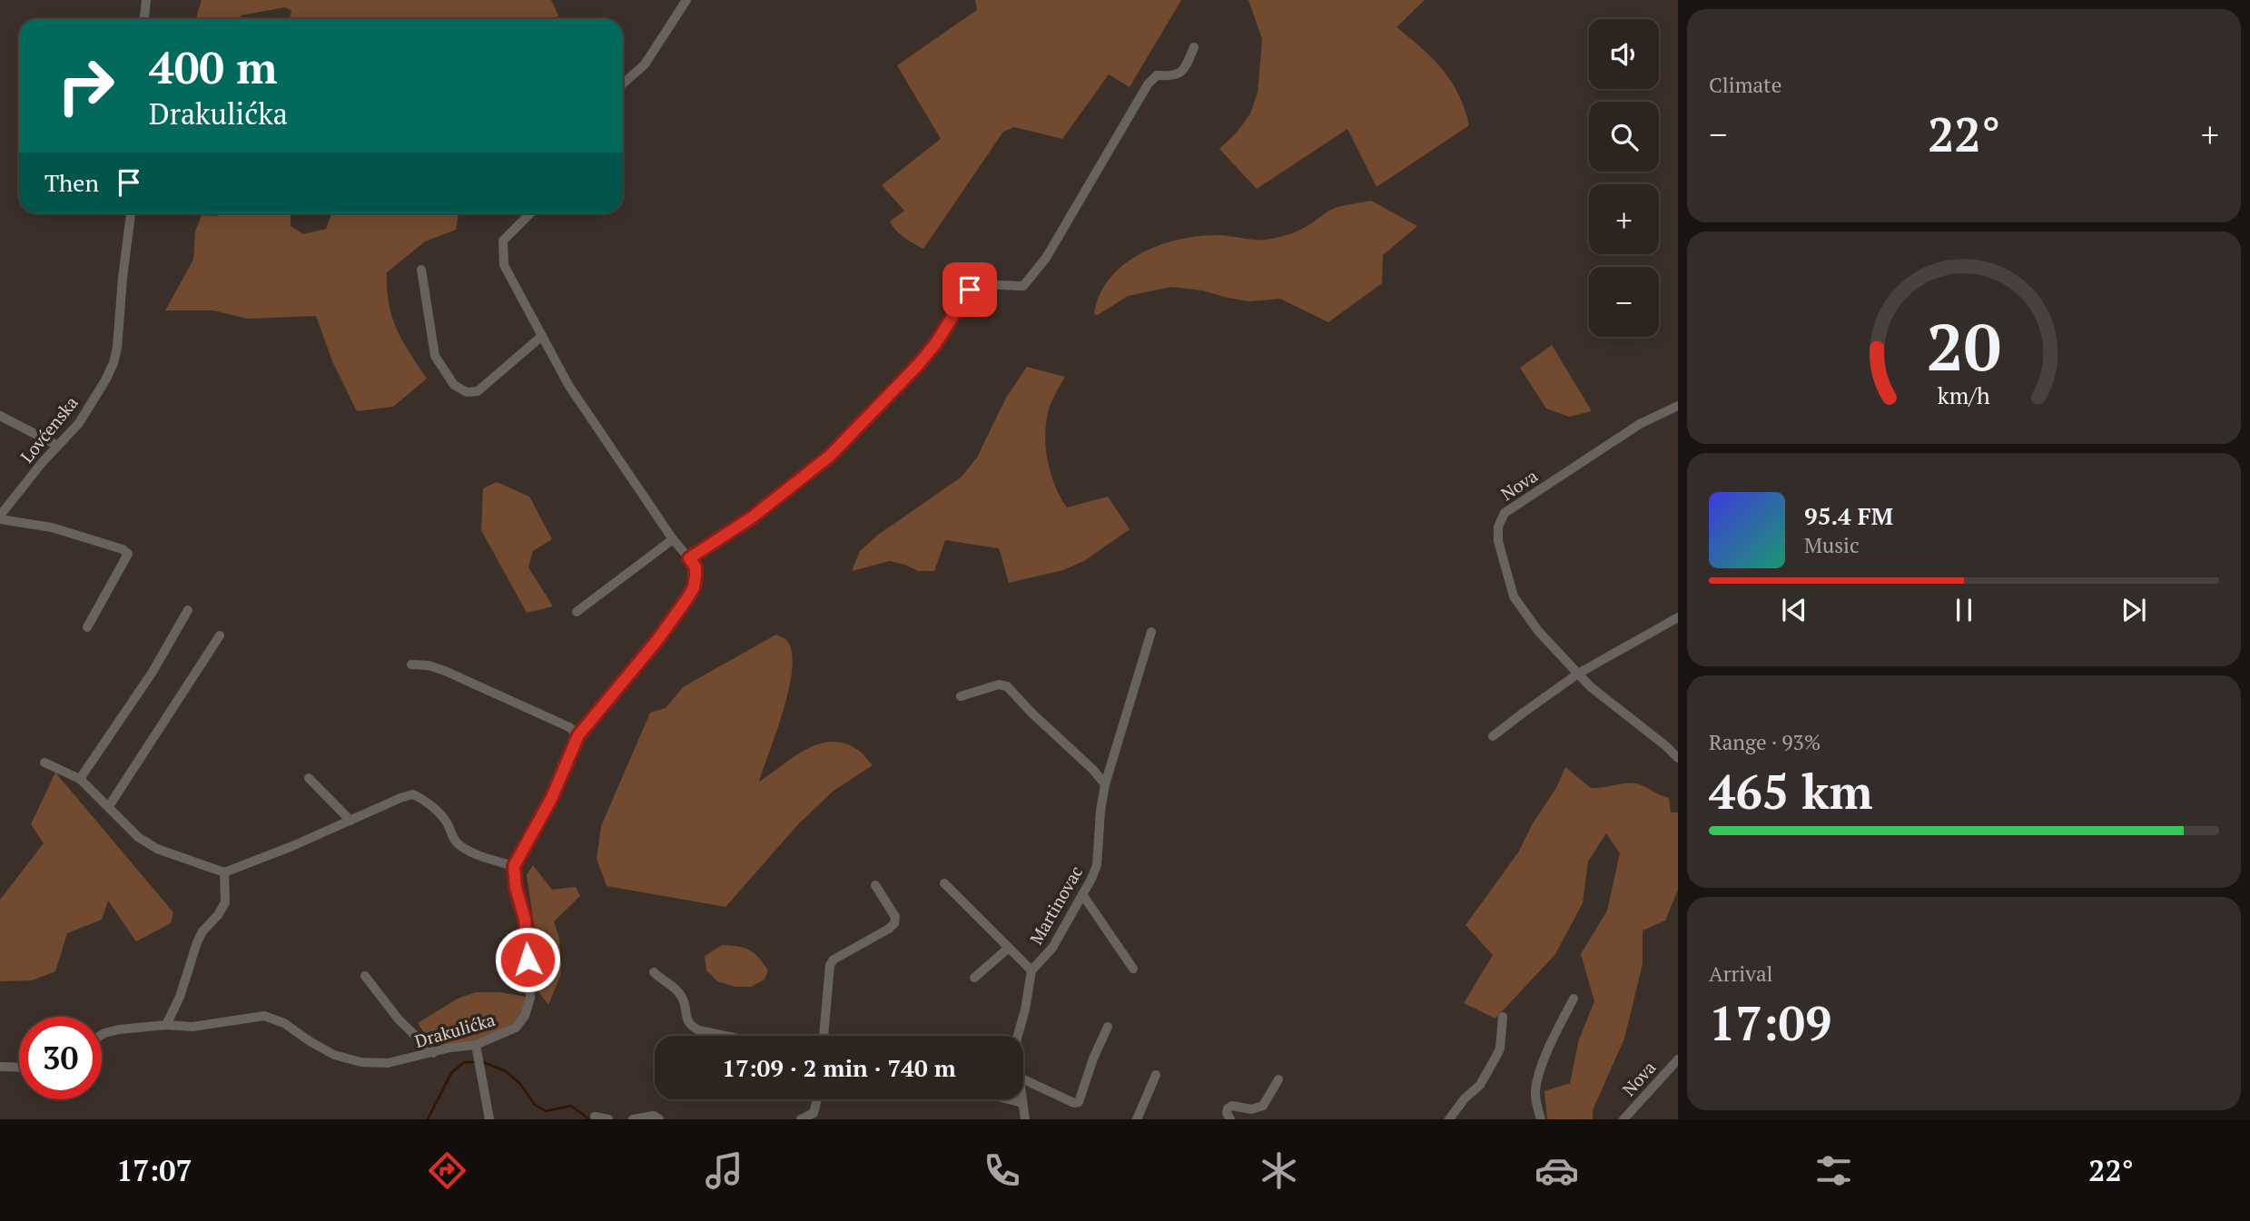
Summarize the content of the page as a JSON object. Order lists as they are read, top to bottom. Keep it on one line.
{"streets":{"street":["Lovćenska","Nova","Martinovac","Drakulićka"]},"page":{"tile":["Climate",["Range · 93%","465 km"],["Arrival","17:09"]],"map_buttons":["+","−"],"turn":["400 m","Drakulićka"],"heat":["−","22°","+"],"then":"Then","song":["95.4 FM","Music"],"limit":"30","trip":"17:09 · 2 min · 740 m","tabs":["17:07","22°"],"gauge":["20","km/h"]}}
